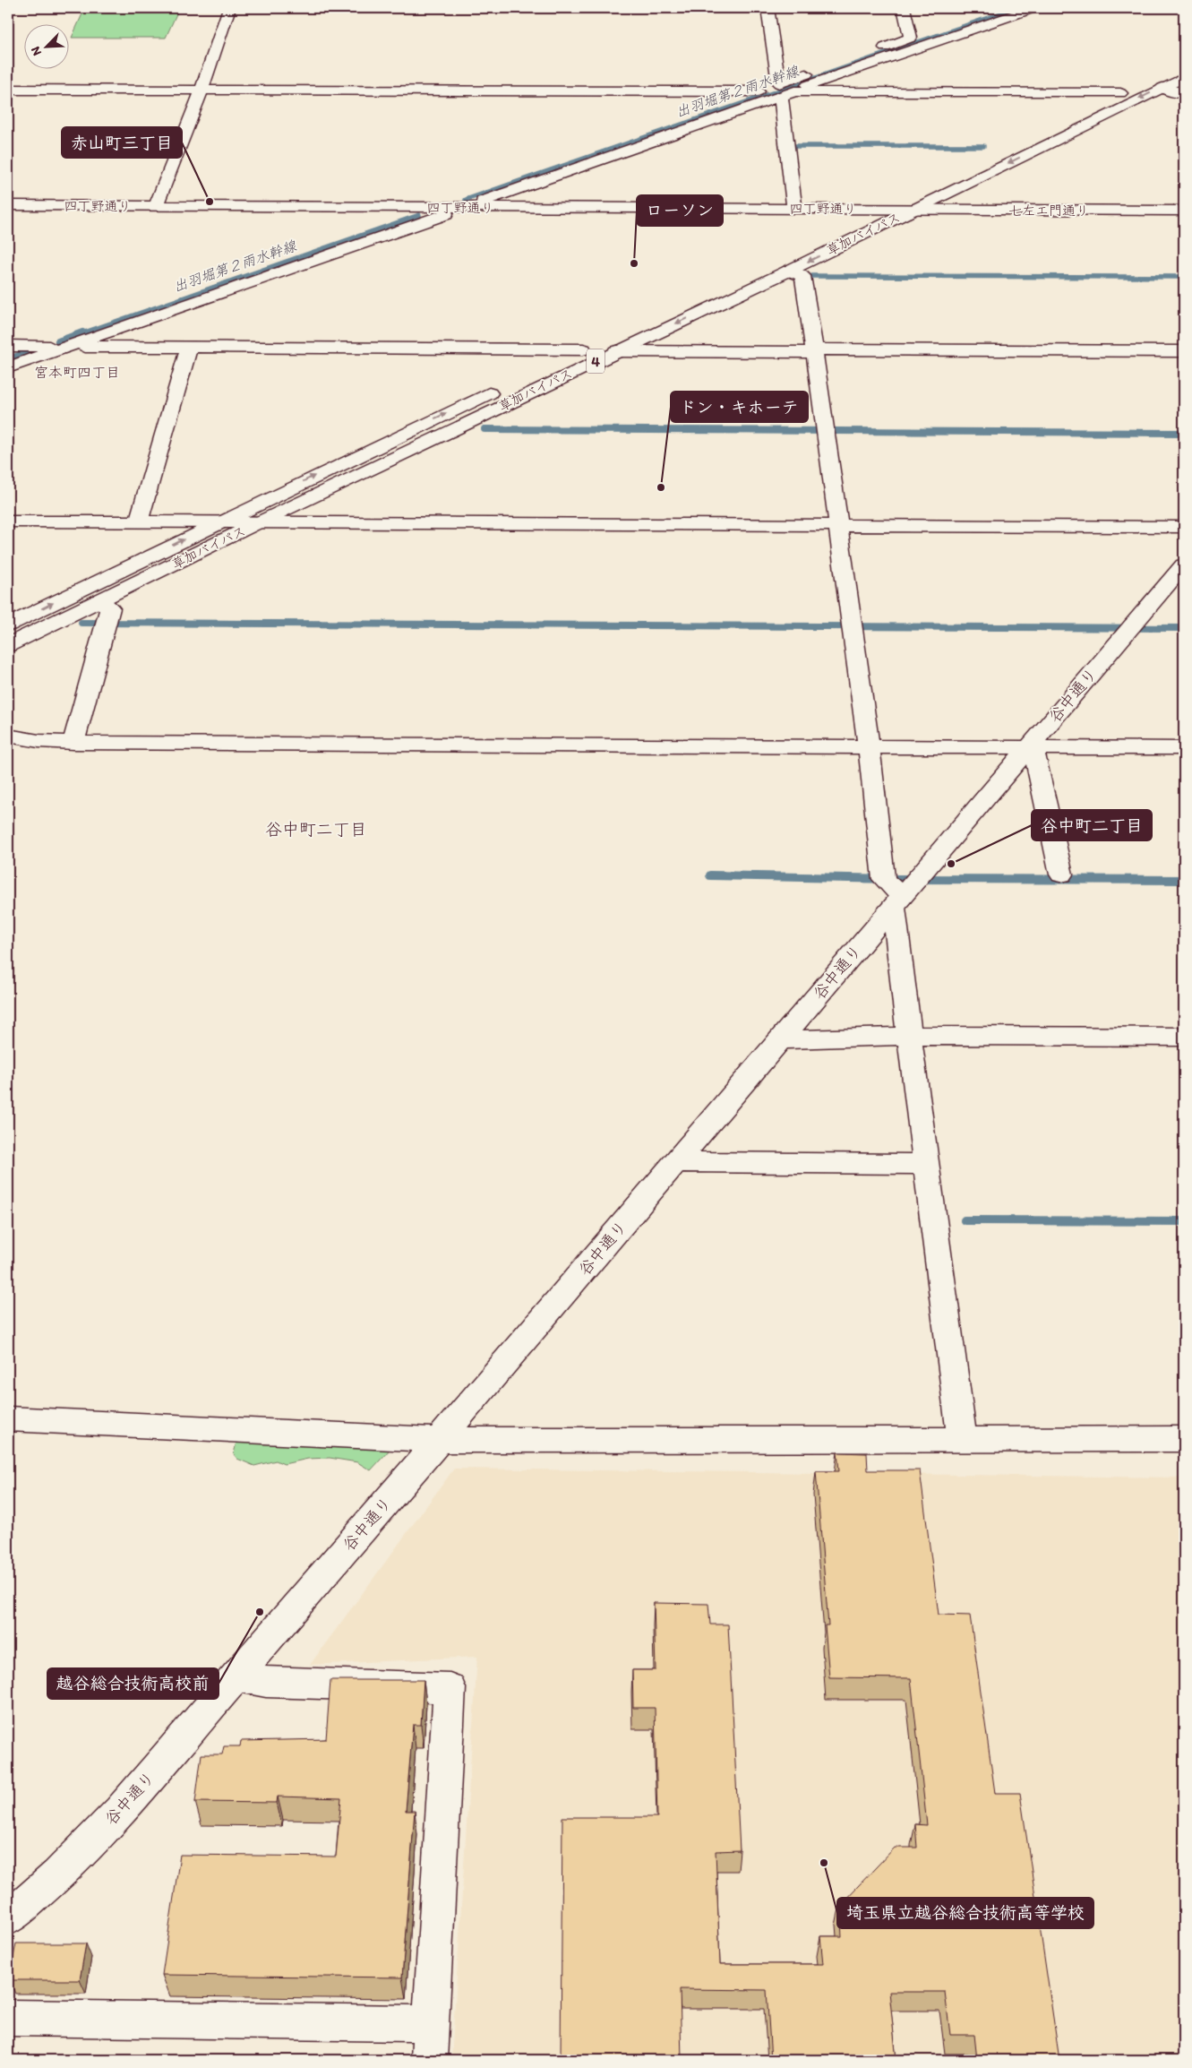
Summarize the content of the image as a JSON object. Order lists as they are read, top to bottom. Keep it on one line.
{"streets":{"main road":["四丁野通り","七左エ門通り","草加バイパス","4","谷中通り"]},"crossings":[["四丁野通り","草加バイパス"],["七左エ門通り","草加バイパス"]],"districts":["宮本町四丁目","谷中町二丁目"],"water":["出羽堀第２雨水幹線"],"places":["赤山町三丁目","ローソン","ドン・キホーテ","谷中町二丁目","越谷総合技術高校前","埼玉県立越谷総合技術高等学校"],"north":"bottom left"}
